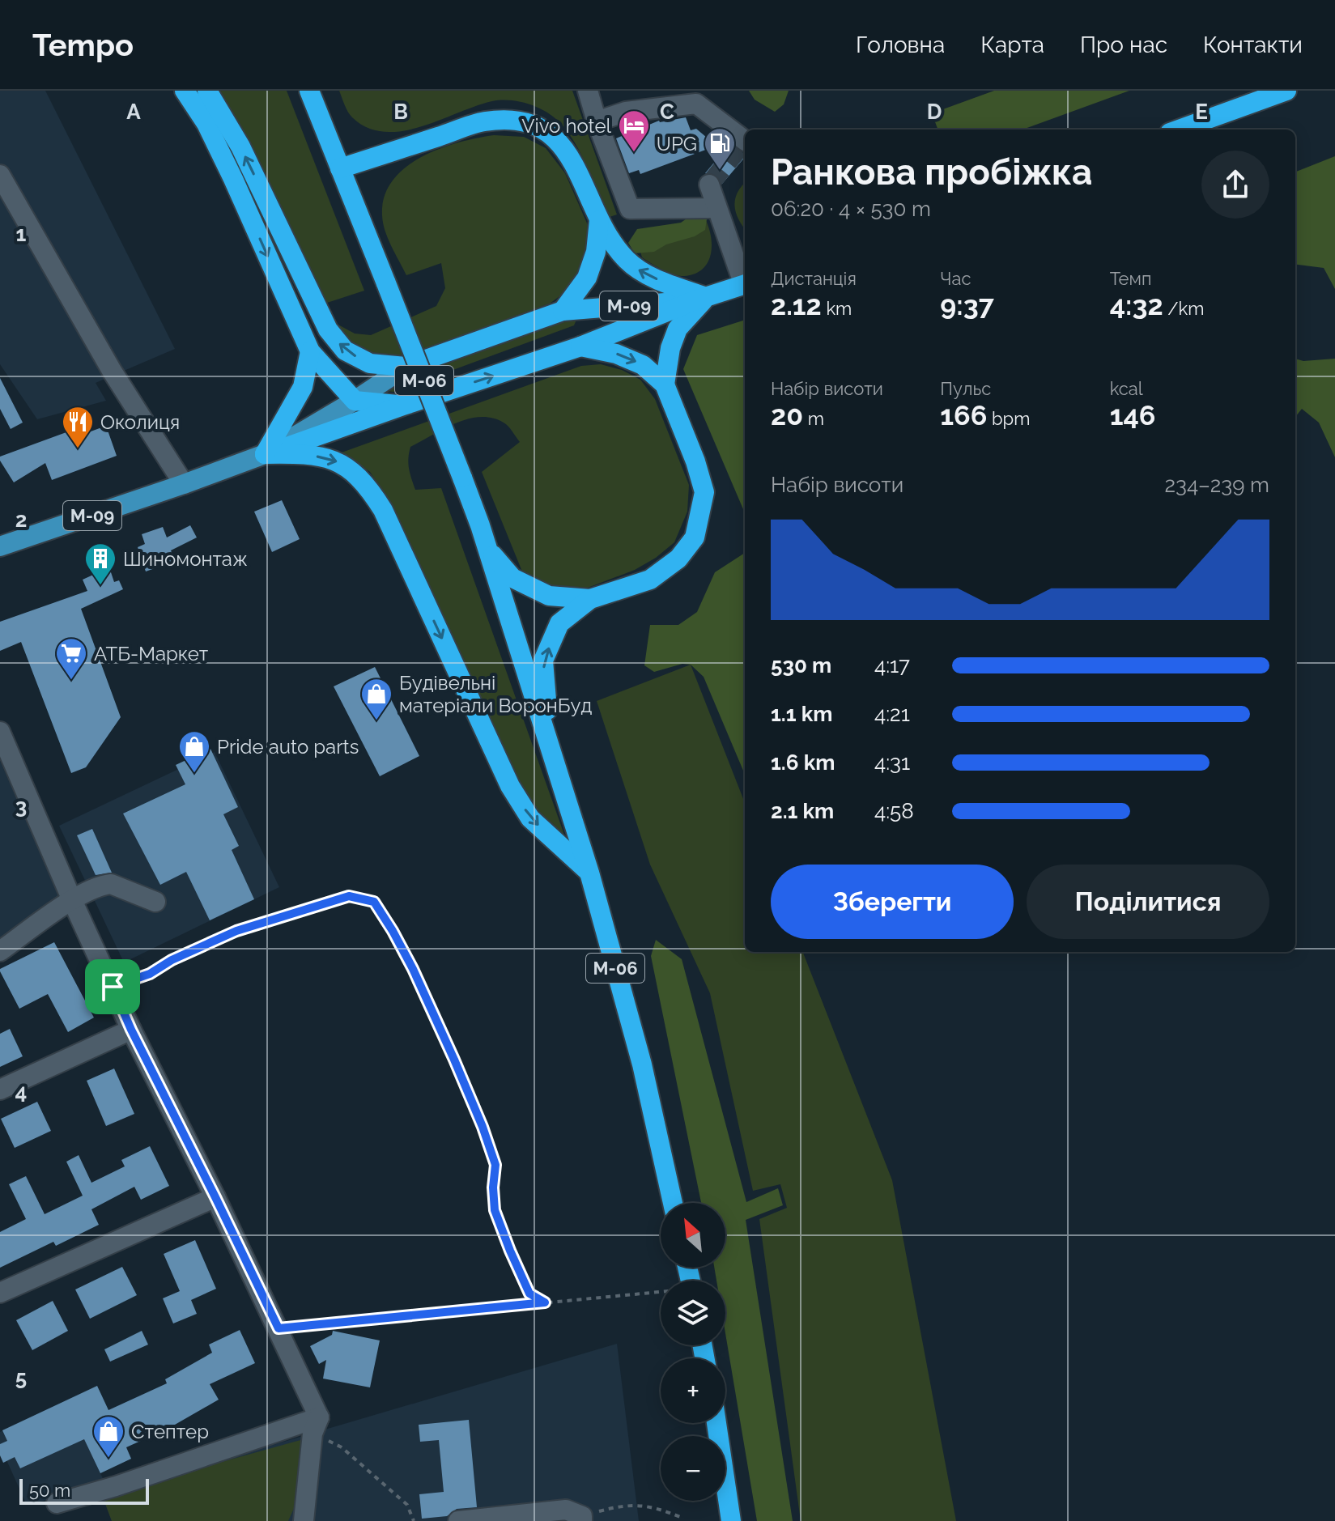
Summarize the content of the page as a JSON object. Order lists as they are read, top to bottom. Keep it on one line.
{"streets":{"highway":["М-09","М-06"]},"places":{"hotel":["Vivo hotel"],"fuel station":["UPG"],"restaurant":["Околиця"],"building":["Шиномонтаж"],"supermarket":["ATБ-Маркет"],"shop":["Будівельні матеріали ВоронБуд","Pride auto parts","Стептер"]},"scale_bar":"50 m","north":"top left","page":{"header":"Tempo","nav":["Головна","Карта","Про нас","Контакти"],"heading":["Ранкова пробіжка","06:20 · 4 × 530 m"],"stats":[["Дистанція","2.12 km"],["Час","9:37"],["Темп","4:32 /km"],["Набір висоти","20 m"],["Пульс","166 bpm"],["kcal","146"]],"chart":["Набір висоти","234–239 m"],"list":[{"name":"530 m","note":"4:17"},{"name":"1.1 km","note":"4:21"},{"name":"1.6 km","note":"4:31"},{"name":"2.1 km","note":"4:58"}],"buttons":["Зберегти","Поділитися"],"map_buttons":["+","−"],"scale":"50 m"},"grid":{"columns":["A","B","C","D","E"],"rows":["1","2","3","4","5"]}}
